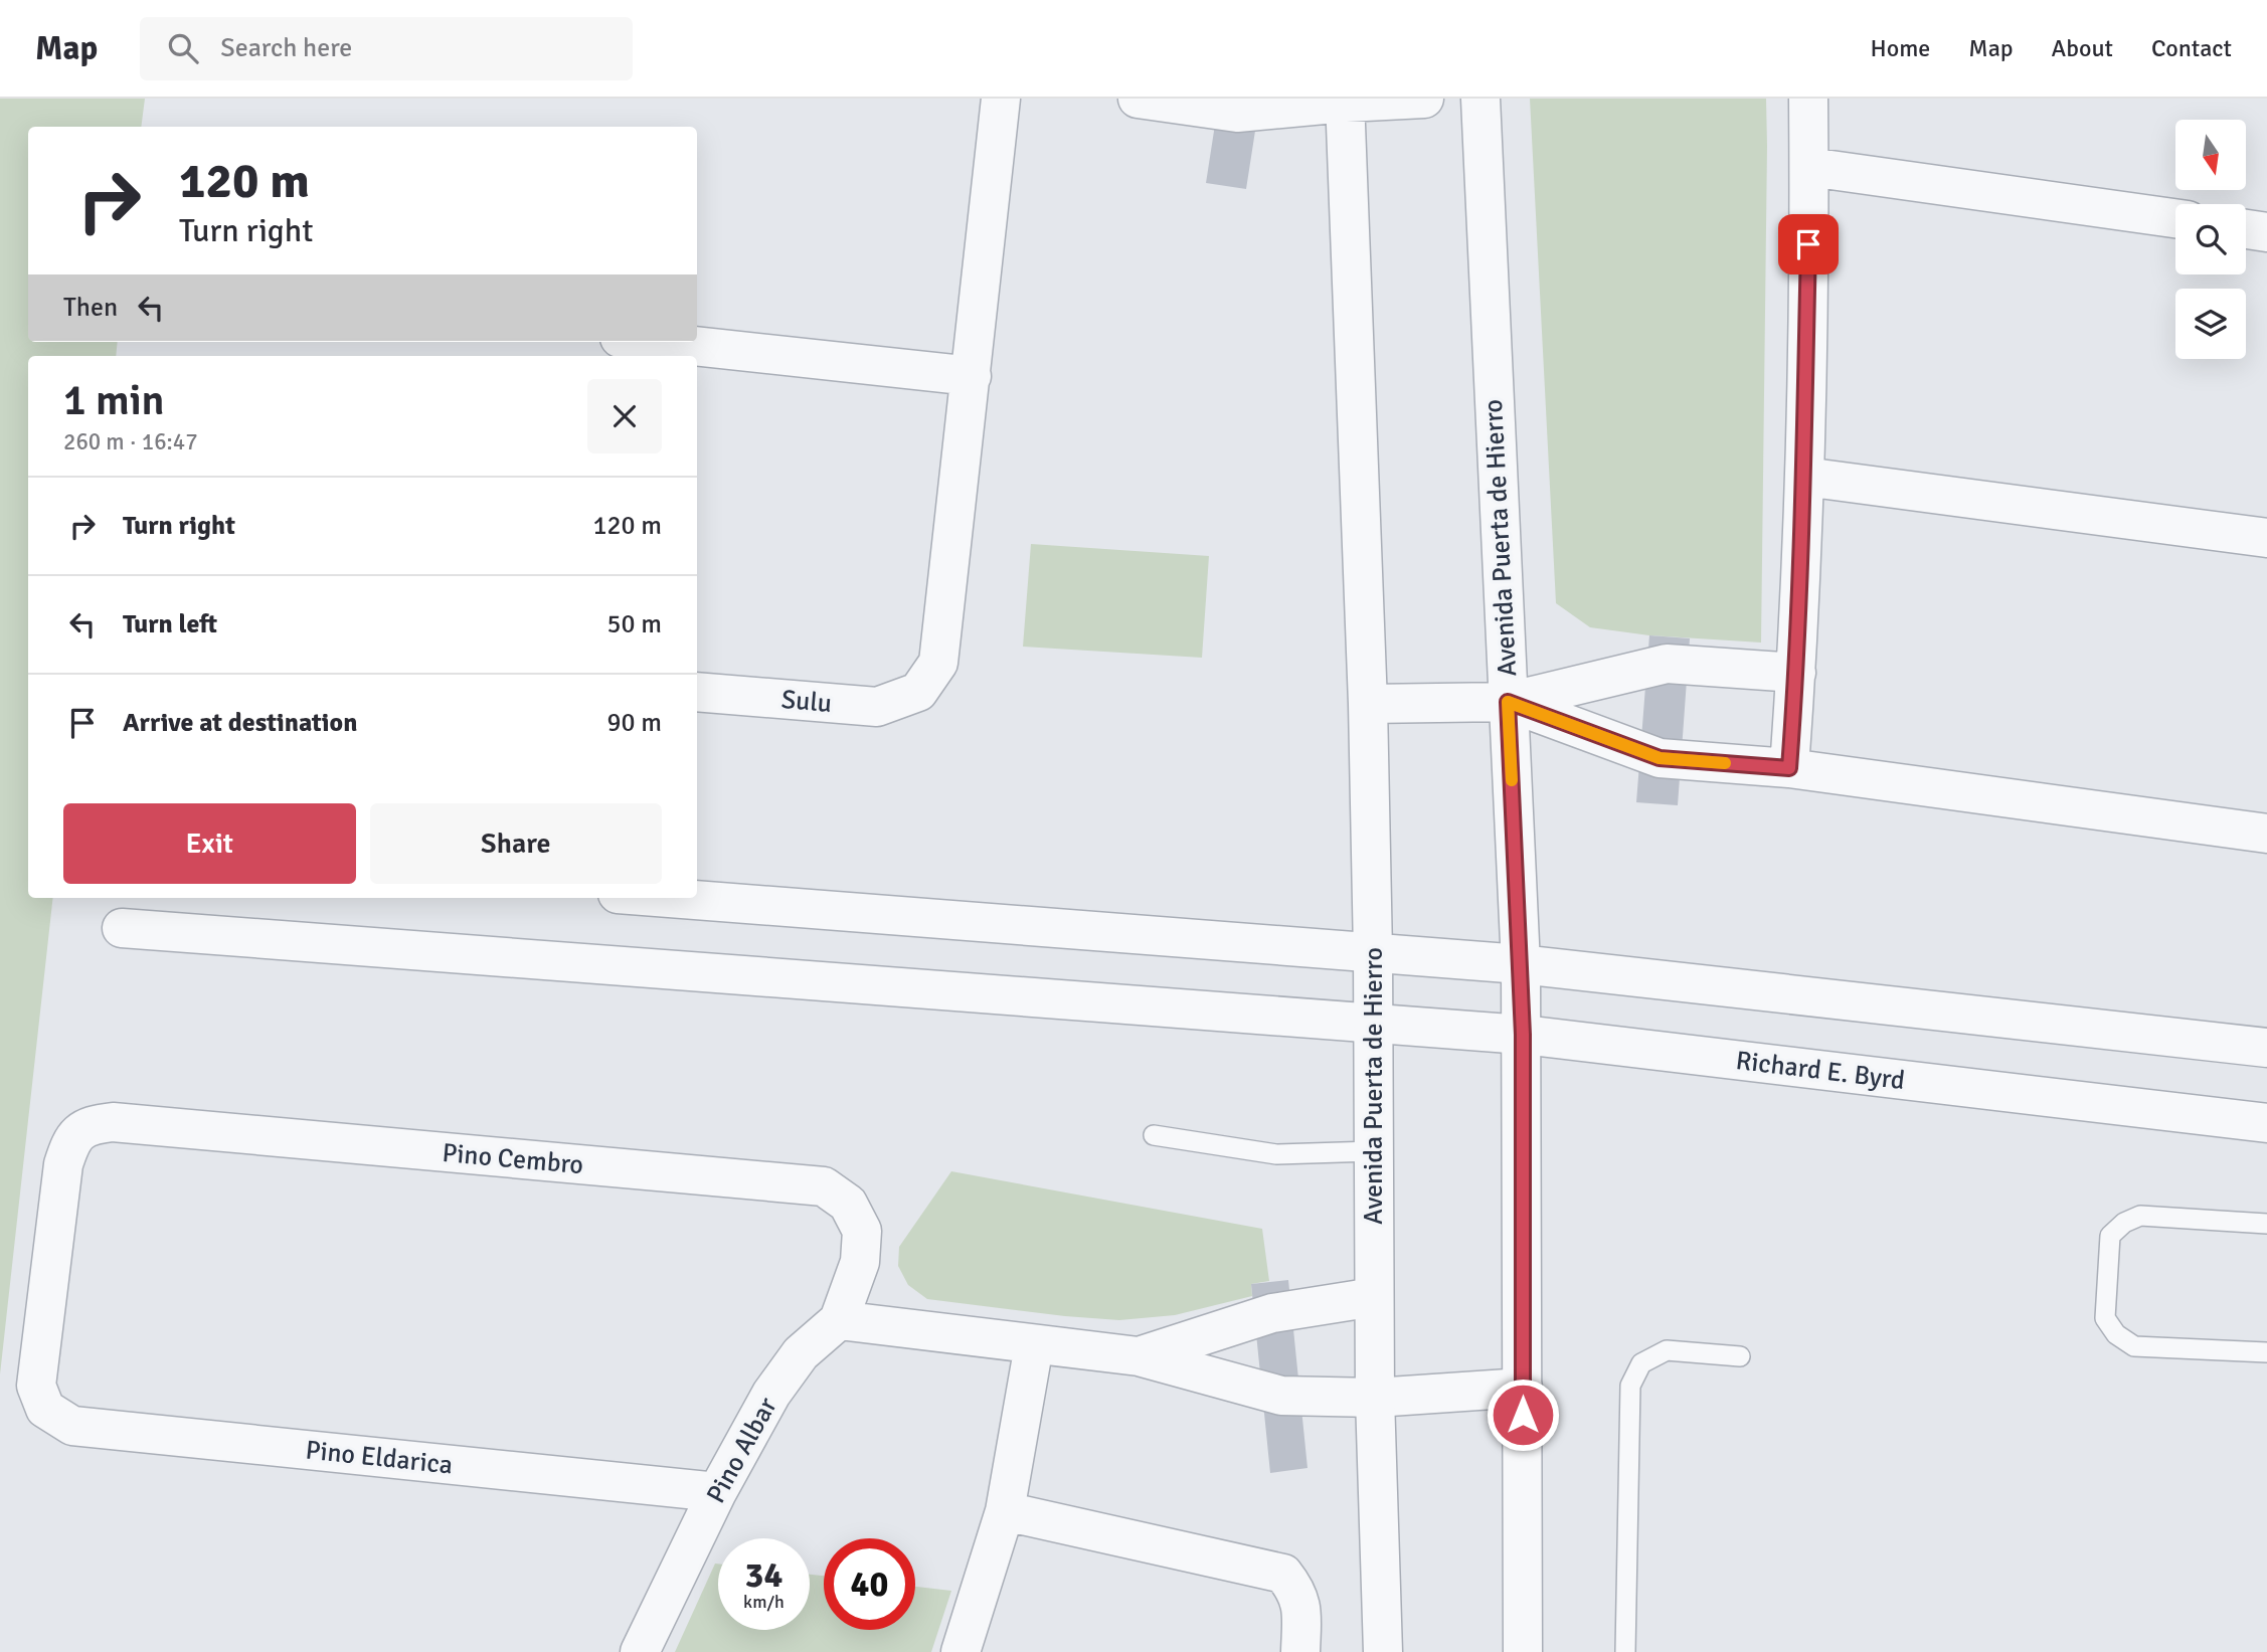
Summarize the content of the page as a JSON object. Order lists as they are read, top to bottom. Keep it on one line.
{"streets":{"street":["Avenida Puerta de Hierro","Sulu","Richard E. Byrd","Pino Cembro","Pino Albar","Pino Eldarica"]},"crossings":[["Avenida Puerta de Hierro","Richard E. Byrd"],["Pino Cembro","Pino Albar"],["Pino Cembro","Pino Eldarica"],["Pino Albar","Pino Eldarica"]],"north":"bottom","page":{"header":"Map","search":"Search here","nav":["Home","Map","About","Contact"],"turn":["120 m","Turn right"],"then":"Then","heading":["1 min","260 m · 16:47"],"list":[{"name":"Turn right","value":"120 m"},{"name":"Turn left","value":"50 m"},{"name":"Arrive at destination","value":"90 m"}],"buttons":["Exit","Share"],"speed":"34 km/h","limit":"40"}}
